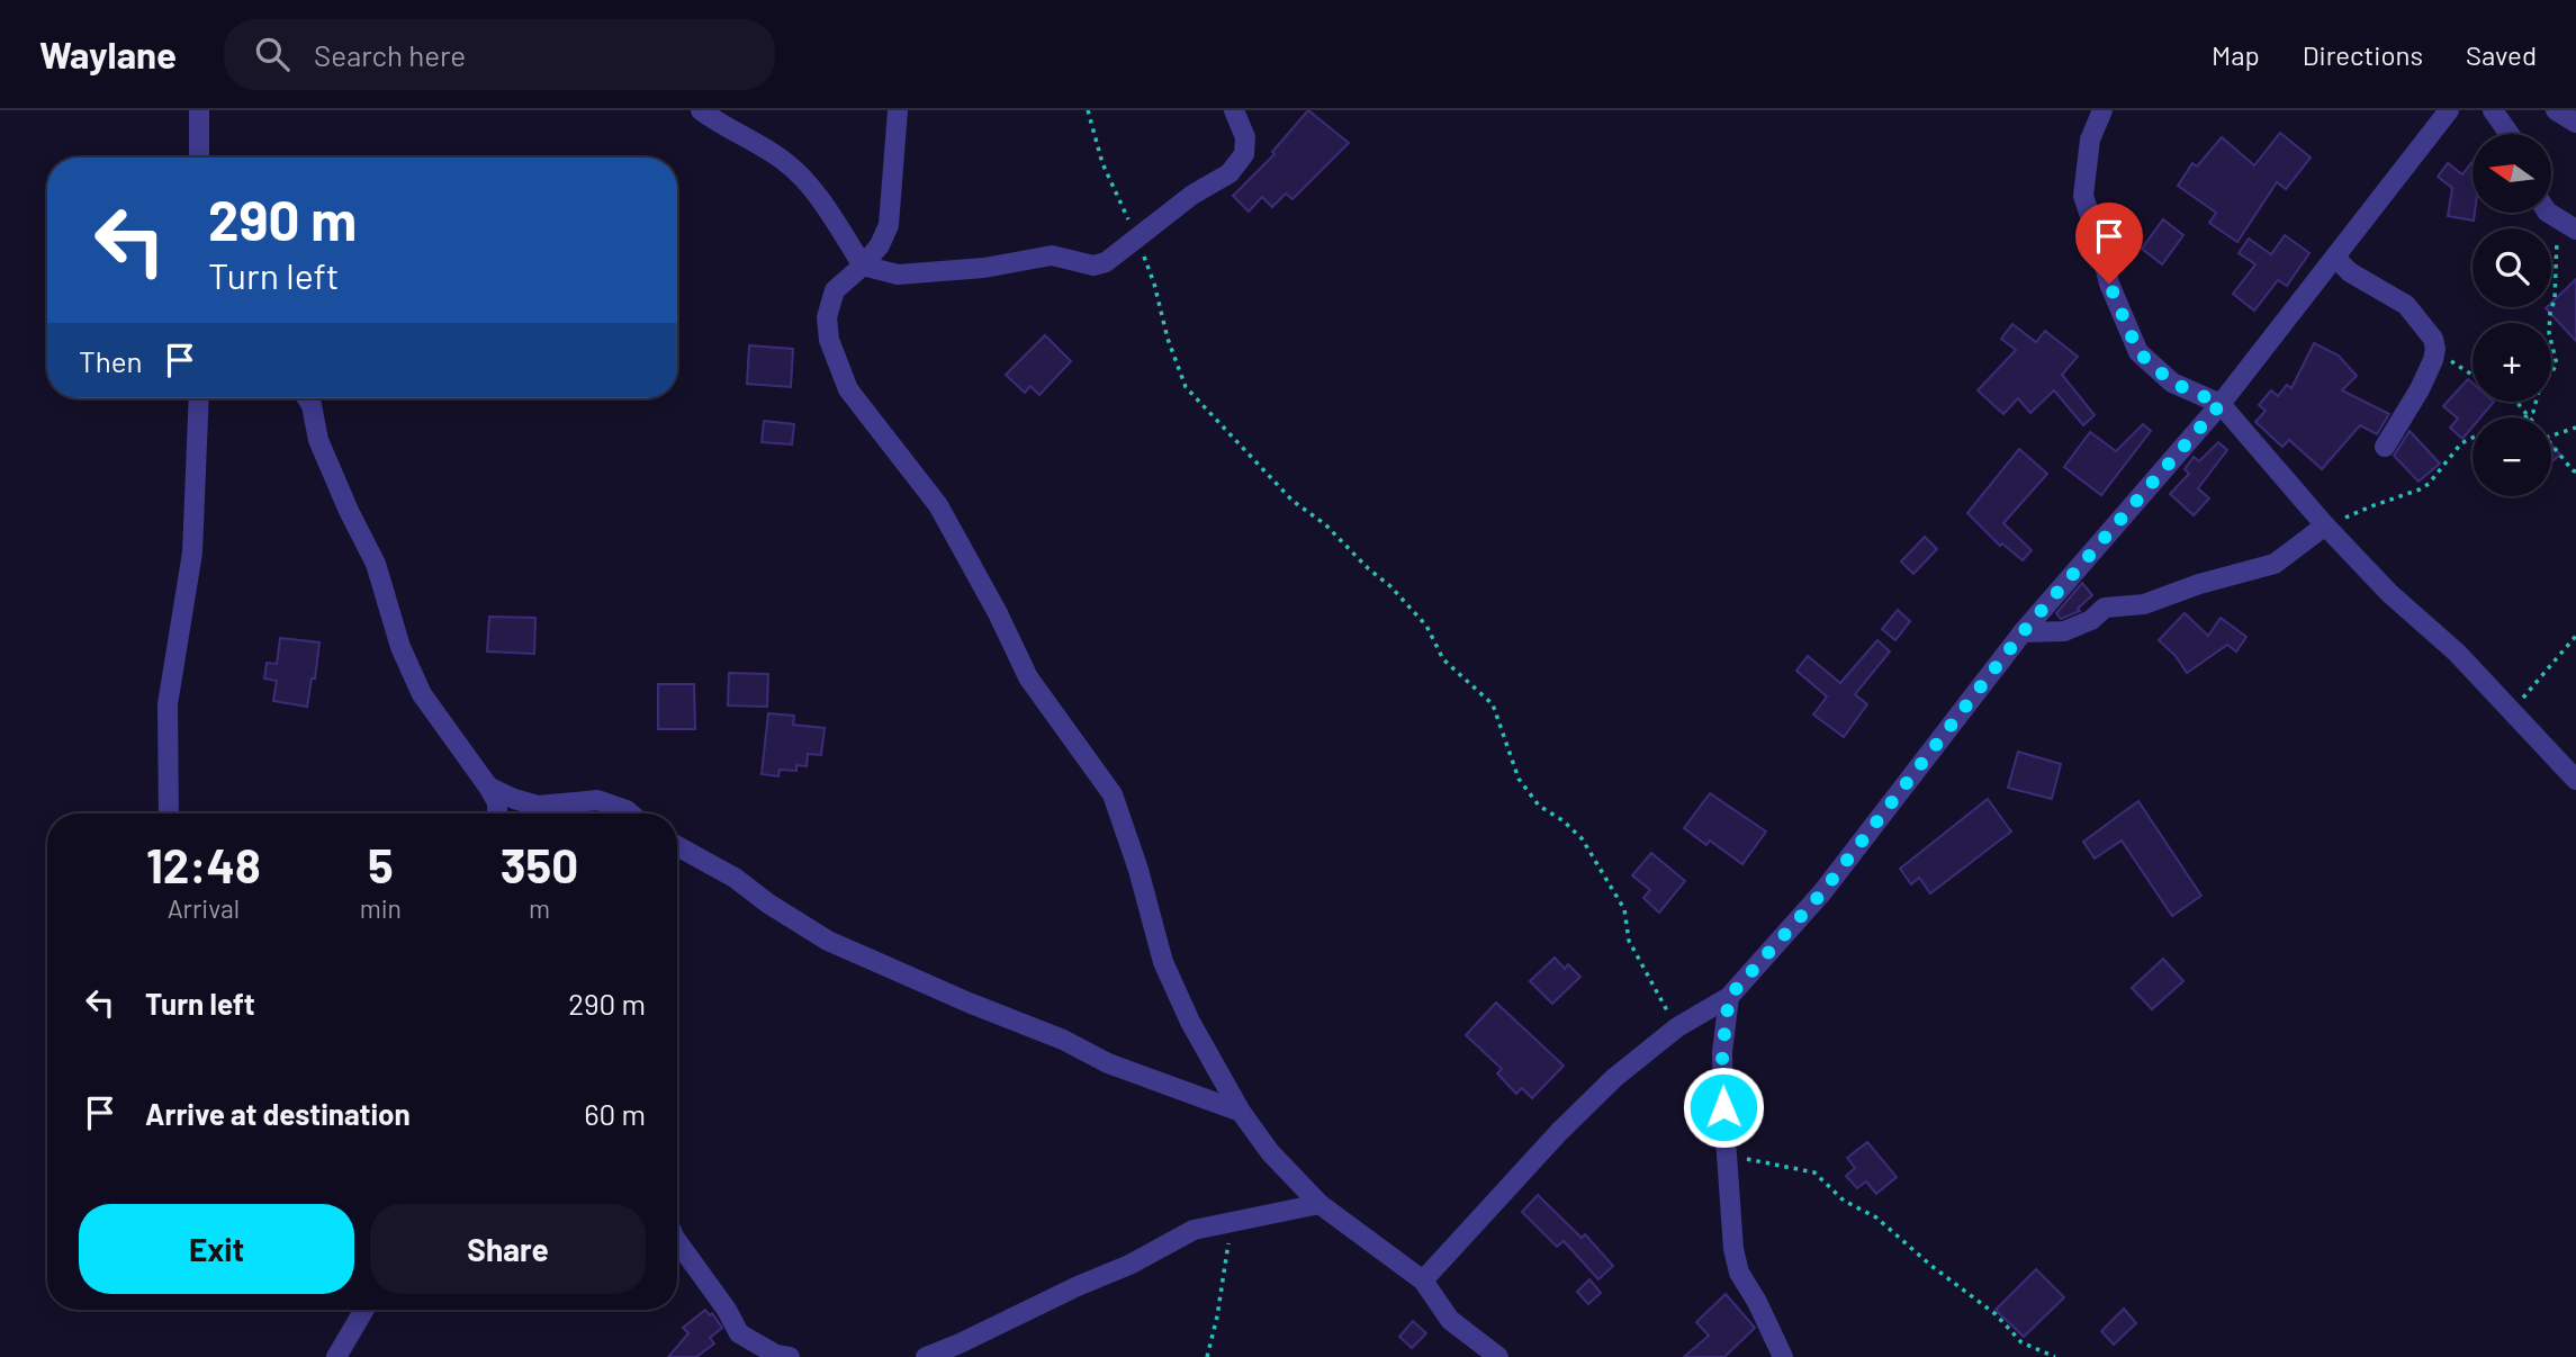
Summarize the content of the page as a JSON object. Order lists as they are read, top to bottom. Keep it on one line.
{"north":"left","page":{"header":"Waylane","search":"Search here","nav":["Map","Directions","Saved"],"map_buttons":["+","−"],"turn":["290 m","Turn left"],"then":"Then","eta":["12:48","Arrival","5","min","350","m"],"list":[{"name":"Turn left","value":"290 m"},{"name":"Arrive at destination","value":"60 m"}],"buttons":["Exit","Share"]}}
